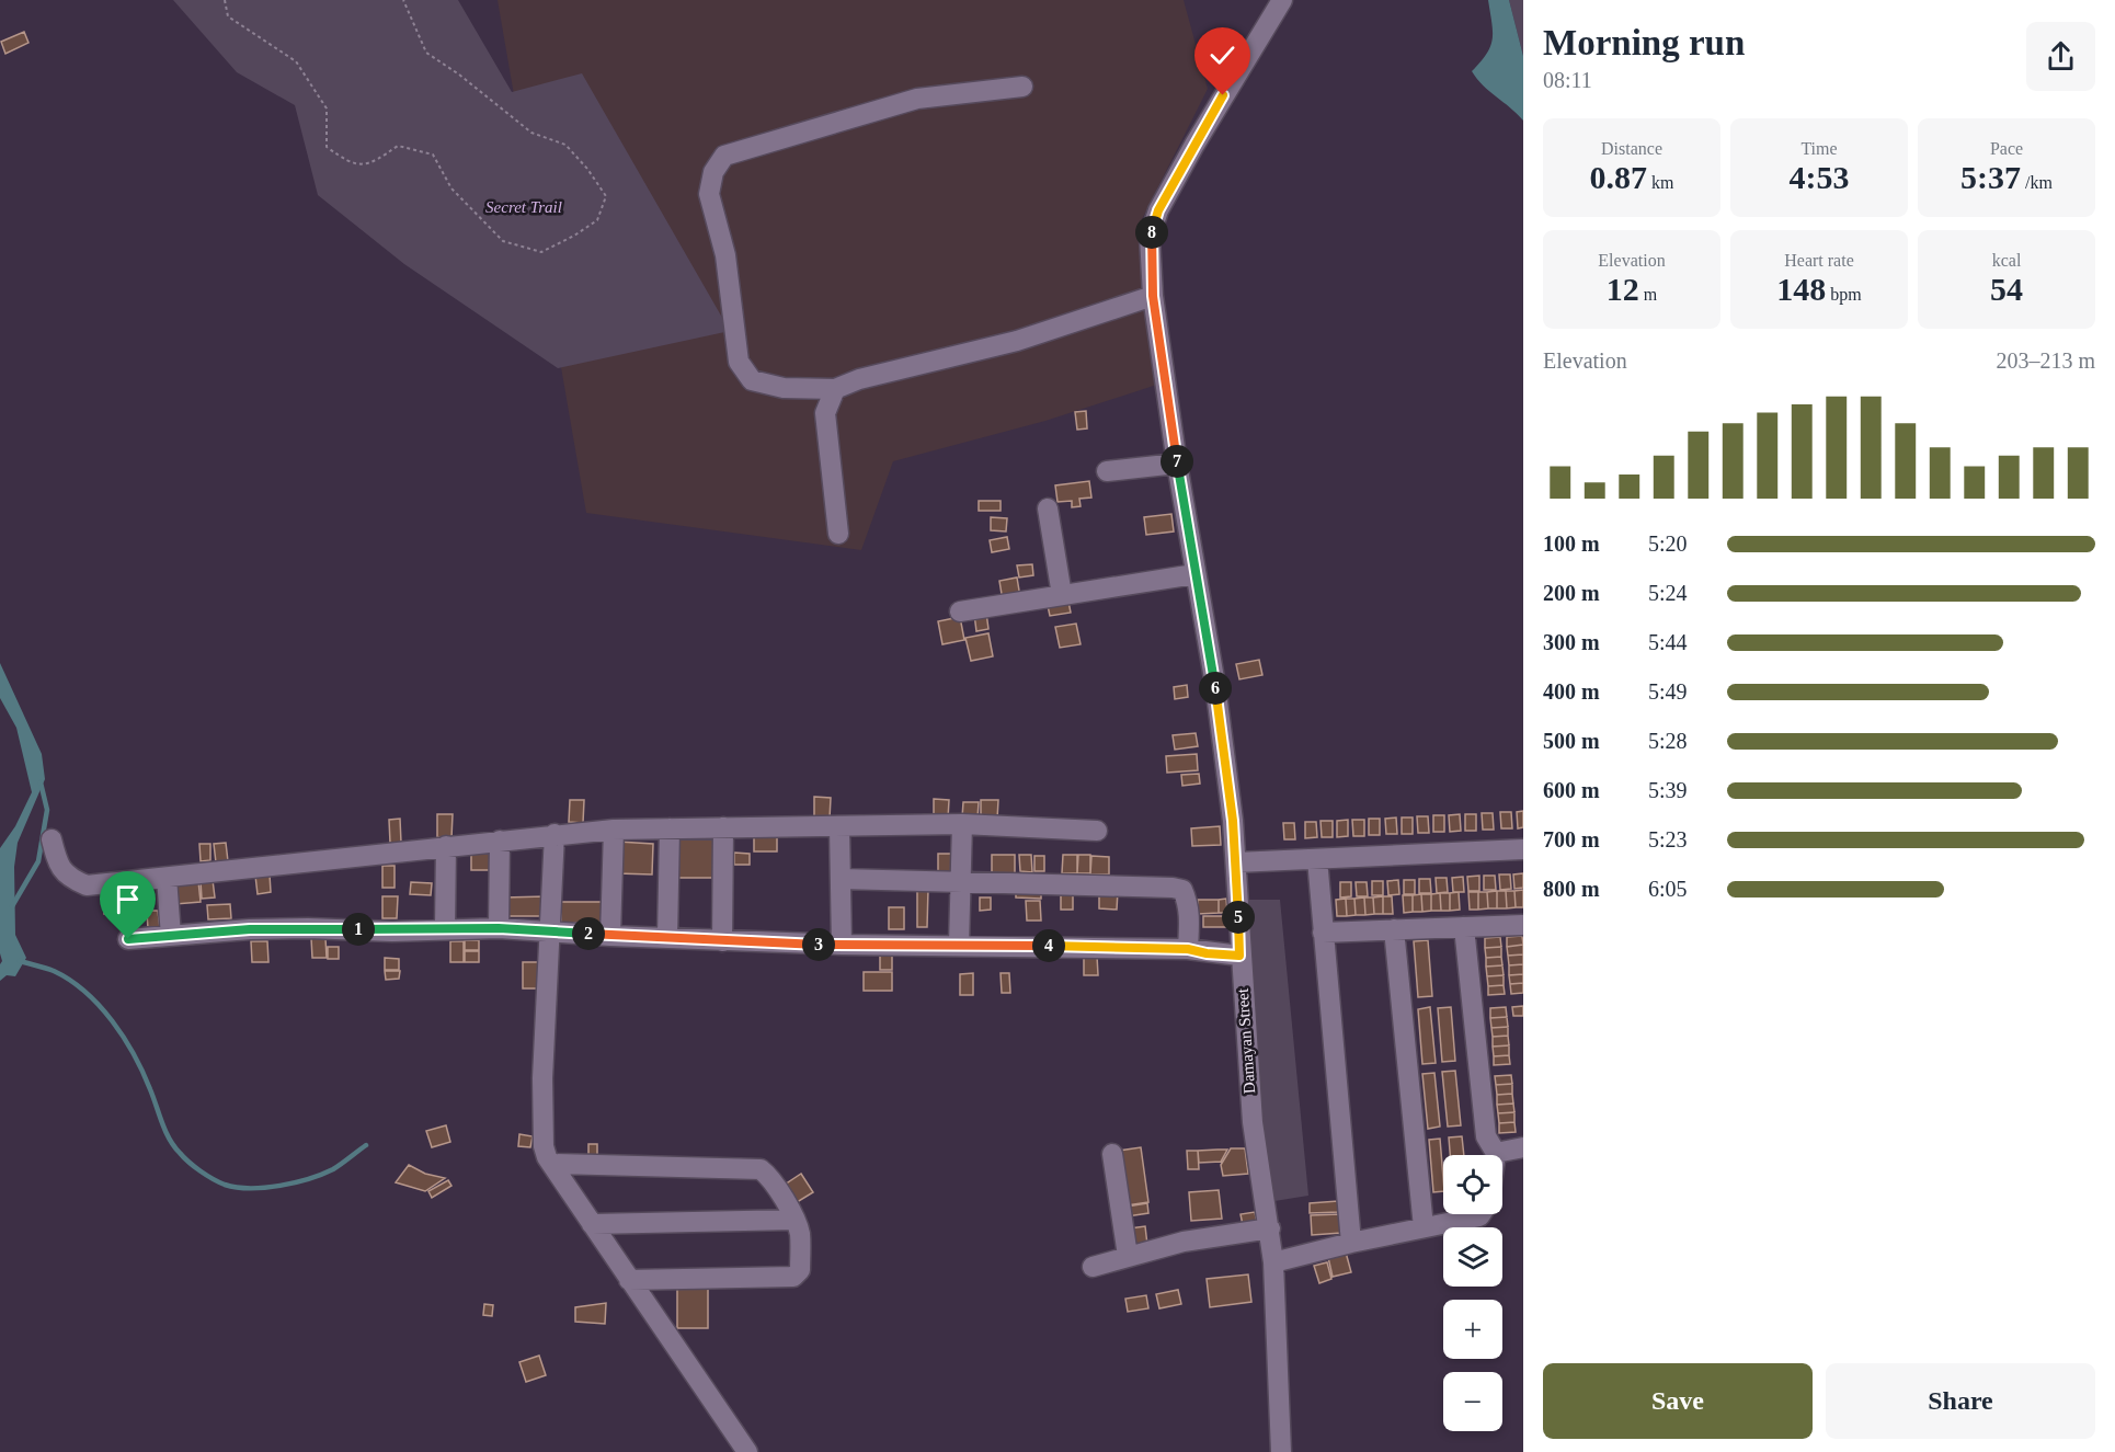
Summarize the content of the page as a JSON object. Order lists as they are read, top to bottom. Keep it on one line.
{"streets":{"street":["Damayan Street"]},"parks":["Secret Trail"],"page":{"heading":["Morning run","08:11"],"stats":[["Distance","0.87 km"],["Time","4:53"],["Pace","5:37 /km"],["Elevation","12 m"],["Heart rate","148 bpm"],["kcal","54"]],"pins":["8","7","6","5","1","2","3","4"],"chart":["Elevation","203–213 m"],"list":[{"name":"100 m","note":"5:20"},{"name":"200 m","note":"5:24"},{"name":"300 m","note":"5:44"},{"name":"400 m","note":"5:49"},{"name":"500 m","note":"5:28"},{"name":"600 m","note":"5:39"},{"name":"700 m","note":"5:23"},{"name":"800 m","note":"6:05"}],"map_buttons":["+","−"],"buttons":["Save","Share"]}}
